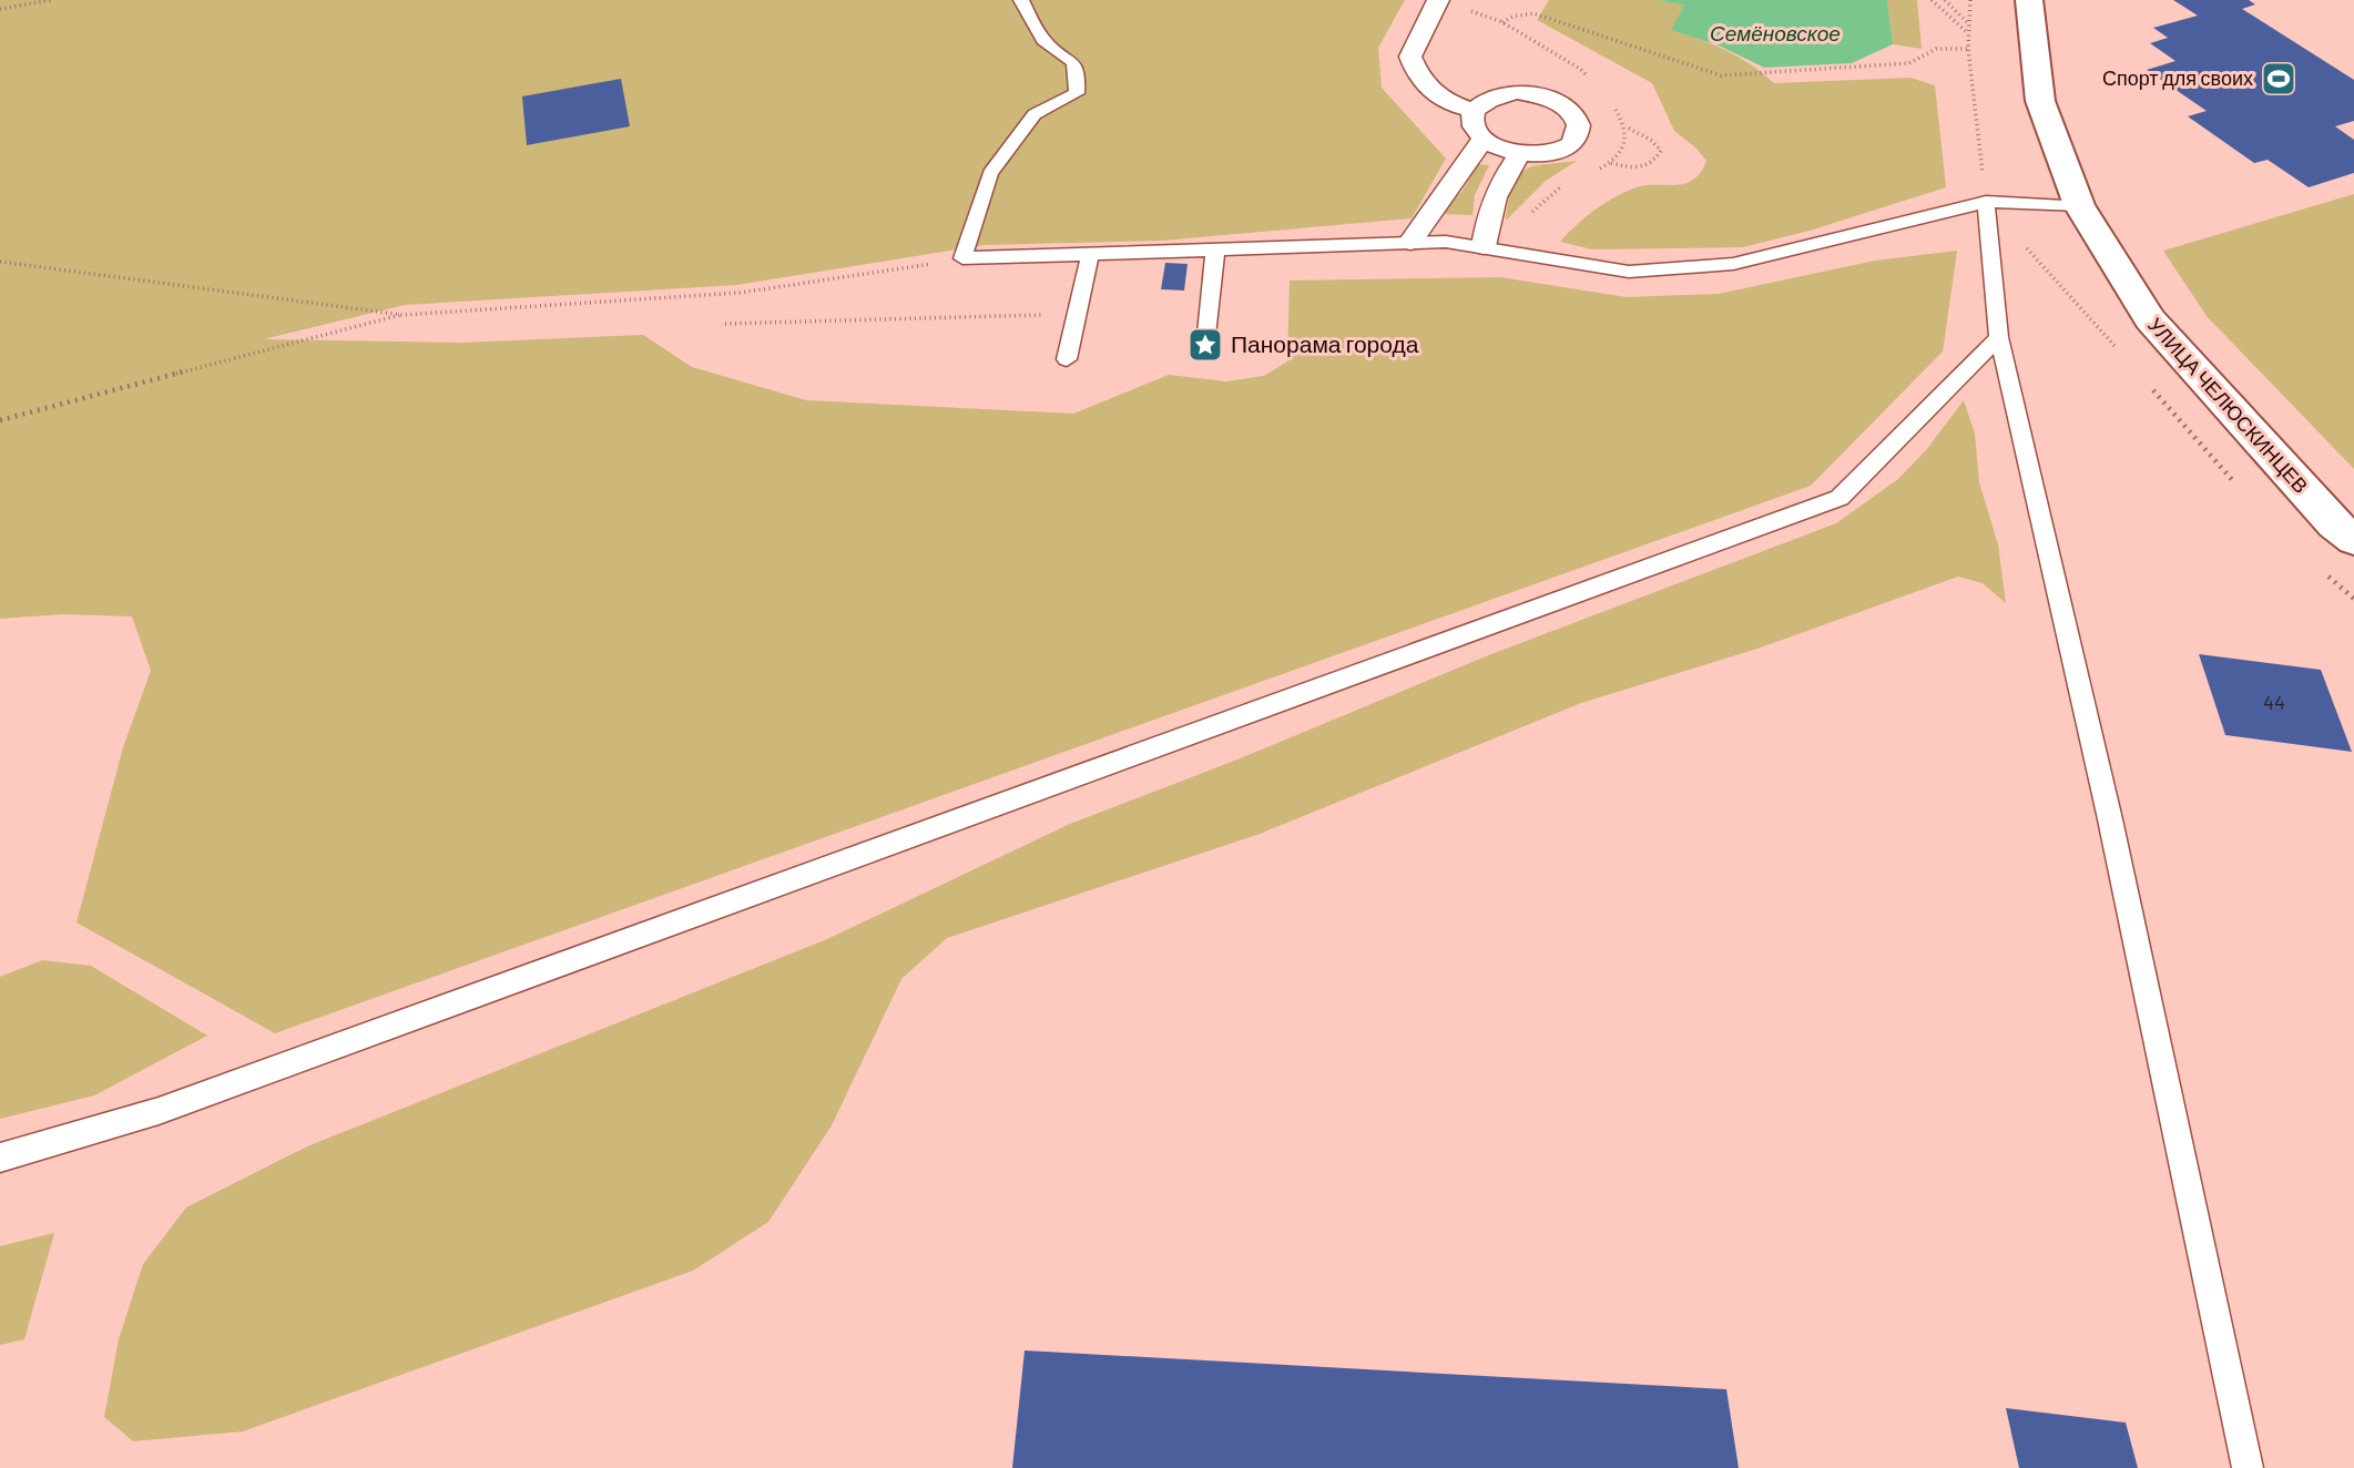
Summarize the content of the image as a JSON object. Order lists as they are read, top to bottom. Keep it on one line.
{"streets":{"main road":["УЛИЦА ЧЕЛЮСКИНЦЕВ"]},"water":["Семёновское"],"places":{"sports":["Спорт для своих"],"place":["Панорама города"]},"house_numbers":["44"]}
